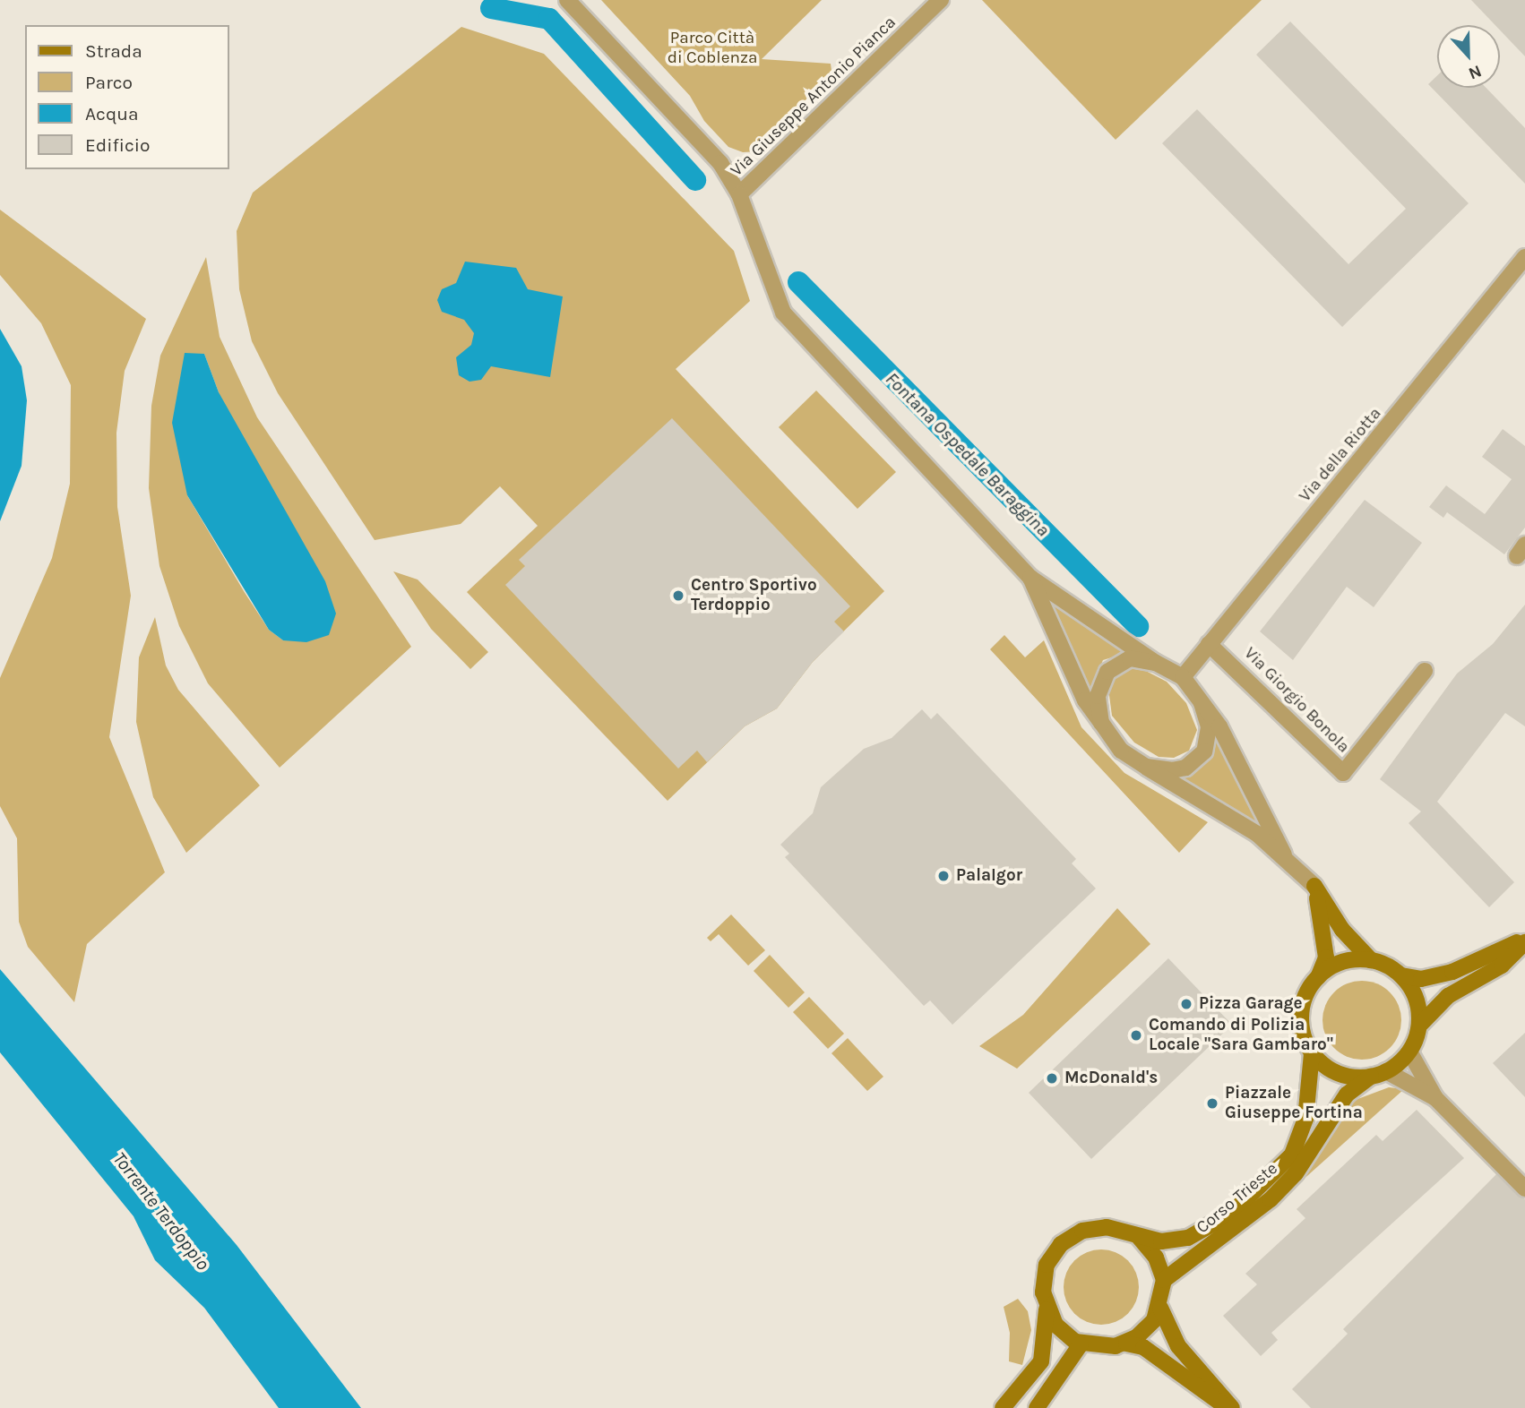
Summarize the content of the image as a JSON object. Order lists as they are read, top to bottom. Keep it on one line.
{"streets":{"main road":["Corso Trieste"],"street":["Via Giuseppe Antonio Pianca","Via della Riotta","Via Giorgio Bonola"]},"crossings":[["Via della Riotta","Via Giorgio Bonola"]],"water":["Fontana Ospedale Baraggina","Torrente Terdoppio"],"parks":["Parco Città di Coblenza"],"places":["Centro Sportivo Terdoppio","PalaIgor","Pizza Garage","Comando di Polizia Locale \"Sara Gambaro\"","McDonald's","Piazzale Giuseppe Fortina"],"legend":["Strada","Parco","Acqua","Edificio"],"north":"bottom"}
